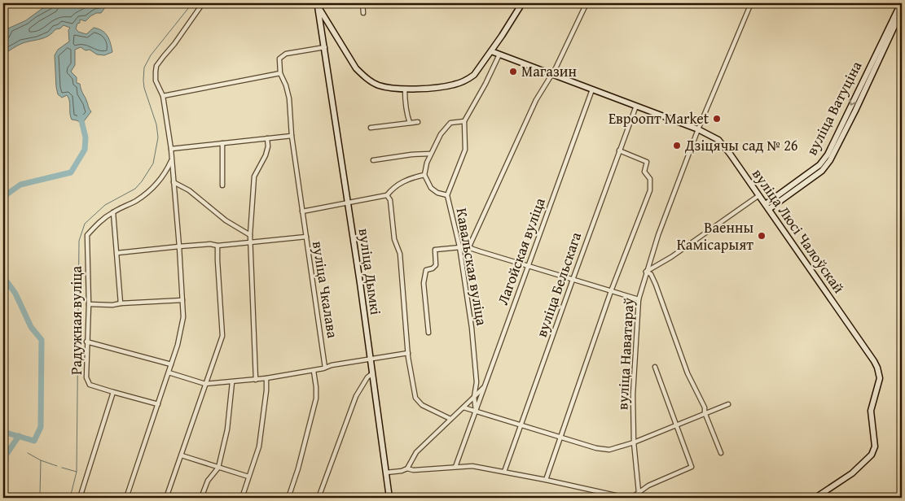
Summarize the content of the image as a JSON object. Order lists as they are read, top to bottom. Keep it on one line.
{"streets":{"street":["вуліца Ватуціна","вуліца Люсі Чалоўскай","Лагойская вуліца","Кавальская вуліца","вуліца Дымкі","вуліца Бельскага","вуліца Чкалава","Радужная вуліца","вуліца Наватараў"]},"crossings":[["вуліца Ватуціна","вуліца Люсі Чалоўскай"],["вуліца Люсі Чалоўскай","Лагойская вуліца"],["вуліца Люсі Чалоўскай","вуліца Бельскага"],["вуліца Люсі Чалоўскай","вуліца Наватараў"],["Лагойская вуліца","Кавальская вуліца"]],"places":["Магазин","Евроопт Market","Дзіцячы сад № 26","Ваенны Камісарыят"]}
